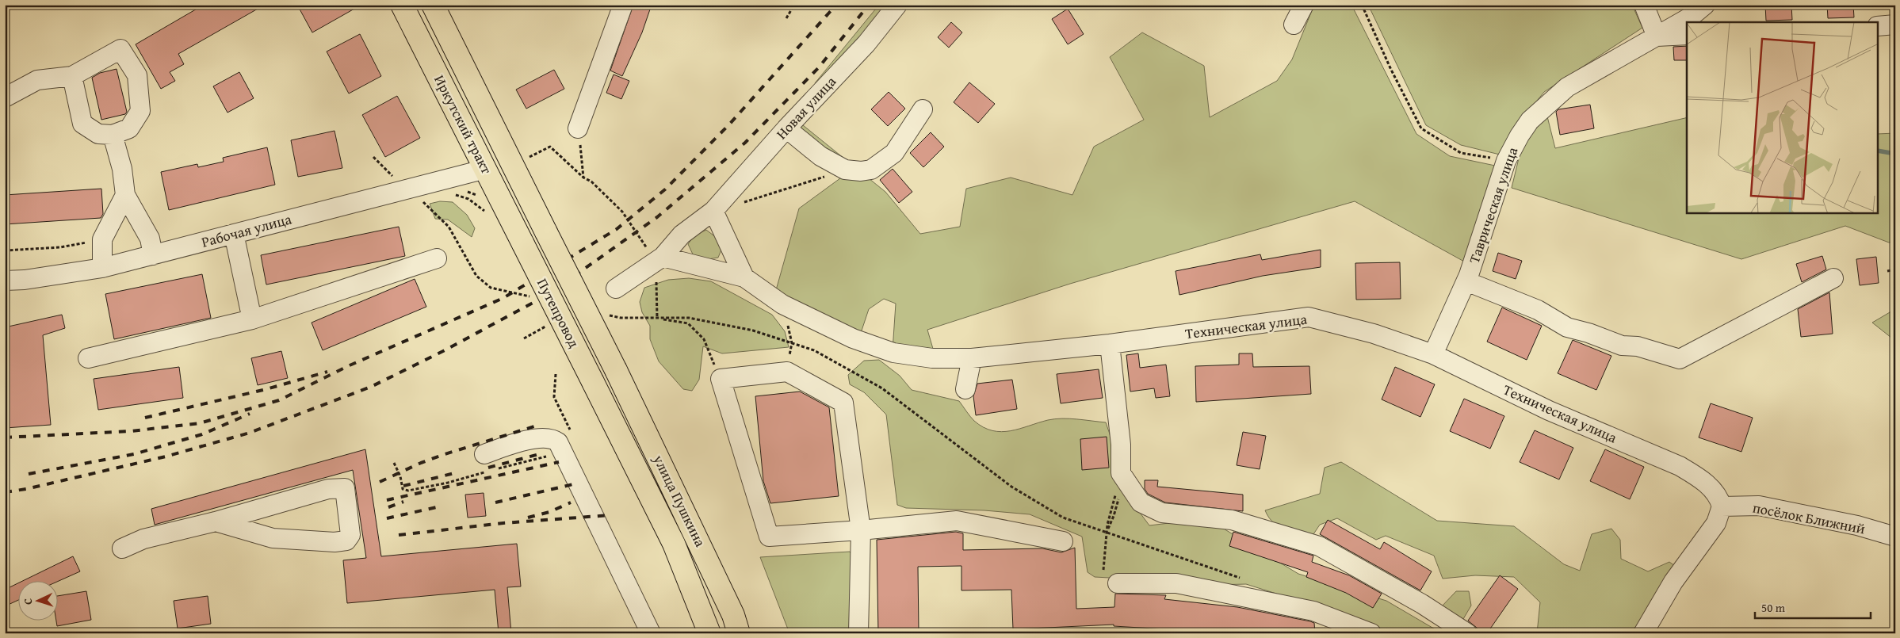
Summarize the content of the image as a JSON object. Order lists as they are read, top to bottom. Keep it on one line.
{"streets":{"main road":["Иркутский тракт","Путепровод","улица Пушкина"],"street":["Новая улица","Таврическая улица","Рабочая улица","Техническая улица","посёлок Ближний"]},"crossings":[["Иркутский тракт","Рабочая улица"],["Иркутский тракт","Путепровод"],["Таврическая улица","Техническая улица"],["Путепровод","улица Пушкина"],["Техническая улица","посёлок Ближний"]],"scale_bar":"50 m","north":"left"}
